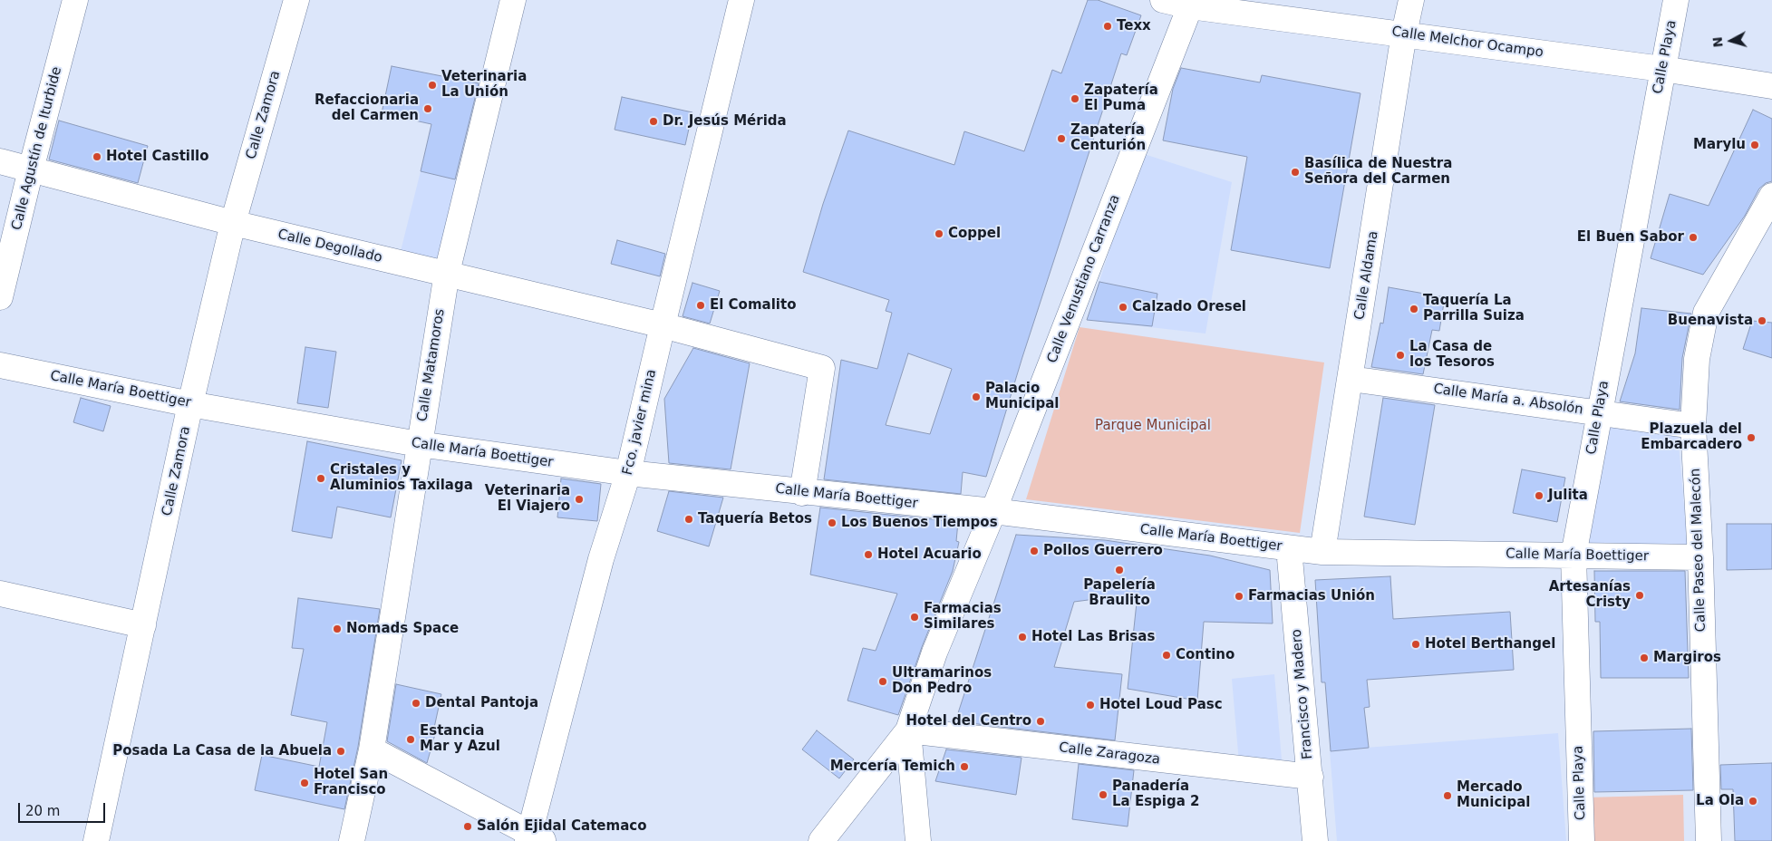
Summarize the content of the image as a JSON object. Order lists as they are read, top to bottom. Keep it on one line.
{"streets":{"street":["Calle Melchor Ocampo","Calle Playa","Calle Zamora","Calle Agustín de Iturbide","Calle Degollado","Calle Aldama","Calle Venustiano Carranza","Calle Matamoros","Calle María Boettiger","Calle María a. Absolón","Fco. javier mina","Calle Paseo del Malecón","Francisco y Madero","Calle Zaragoza"]},"crossings":[["Calle Melchor Ocampo","Calle Playa"],["Calle Melchor Ocampo","Calle Aldama"],["Calle Melchor Ocampo","Calle Venustiano Carranza"],["Calle Playa","Calle María Boettiger"],["Calle Playa","Calle María a. Absolón"],["Calle Zamora","Calle Degollado"],["Calle Zamora","Calle María Boettiger"],["Calle Agustín de Iturbide","Calle Degollado"],["Calle Degollado","Calle Matamoros"],["Calle Degollado","Calle María Boettiger"],["Calle Degollado","Fco. javier mina"],["Calle Aldama","Calle María Boettiger"],["Calle Aldama","Calle María a. Absolón"],["Calle Venustiano Carranza","Calle María Boettiger"],["Calle Venustiano Carranza","Calle Zaragoza"],["Calle Matamoros","Calle María Boettiger"],["Calle María Boettiger","Fco. javier mina"],["Calle María Boettiger","Calle Paseo del Malecón"],["Calle María Boettiger","Francisco y Madero"],["Calle María a. Absolón","Calle Paseo del Malecón"],["Francisco y Madero","Calle Zaragoza"]],"parks":["Parque Municipal"],"places":["Texx","Veterinaria La Unión","Zapatería El Puma","Refaccionaria del Carmen","Dr. Jesús Mérida","Zapatería Centurión","Marylu","Hotel Castillo","Basílica de Nuestra Señora del Carmen","Coppel","El Buen Sabor","El Comalito","Calzado Oresel","Taquería La Parrilla Suiza","Buenavista","La Casa de los Tesoros","Palacio Municipal","Plazuela del Embarcadero","Cristales y Aluminios Taxilaga","Julita","Veterinaria El Viajero","Taquería Betos","Los Buenos Tiempos","Pollos Guerrero","Hotel Acuario","Papelería Braulito","Artesanías Cristy","Farmacias Unión","Farmacias Similares","Nomads Space","Hotel Las Brisas","Hotel Berthangel","Contino","Margiros","Ultramarinos Don Pedro","Dental Pantoja","Hotel Loud Pasc","Hotel del Centro","Estancia Mar y Azul","Posada La Casa de la Abuela","Mercería Temich","Hotel San Francisco","Panadería La Espiga 2","Mercado Municipal","La Ola","Salón Ejidal Catemaco"],"scale_bar":"20 m","north":"left"}
